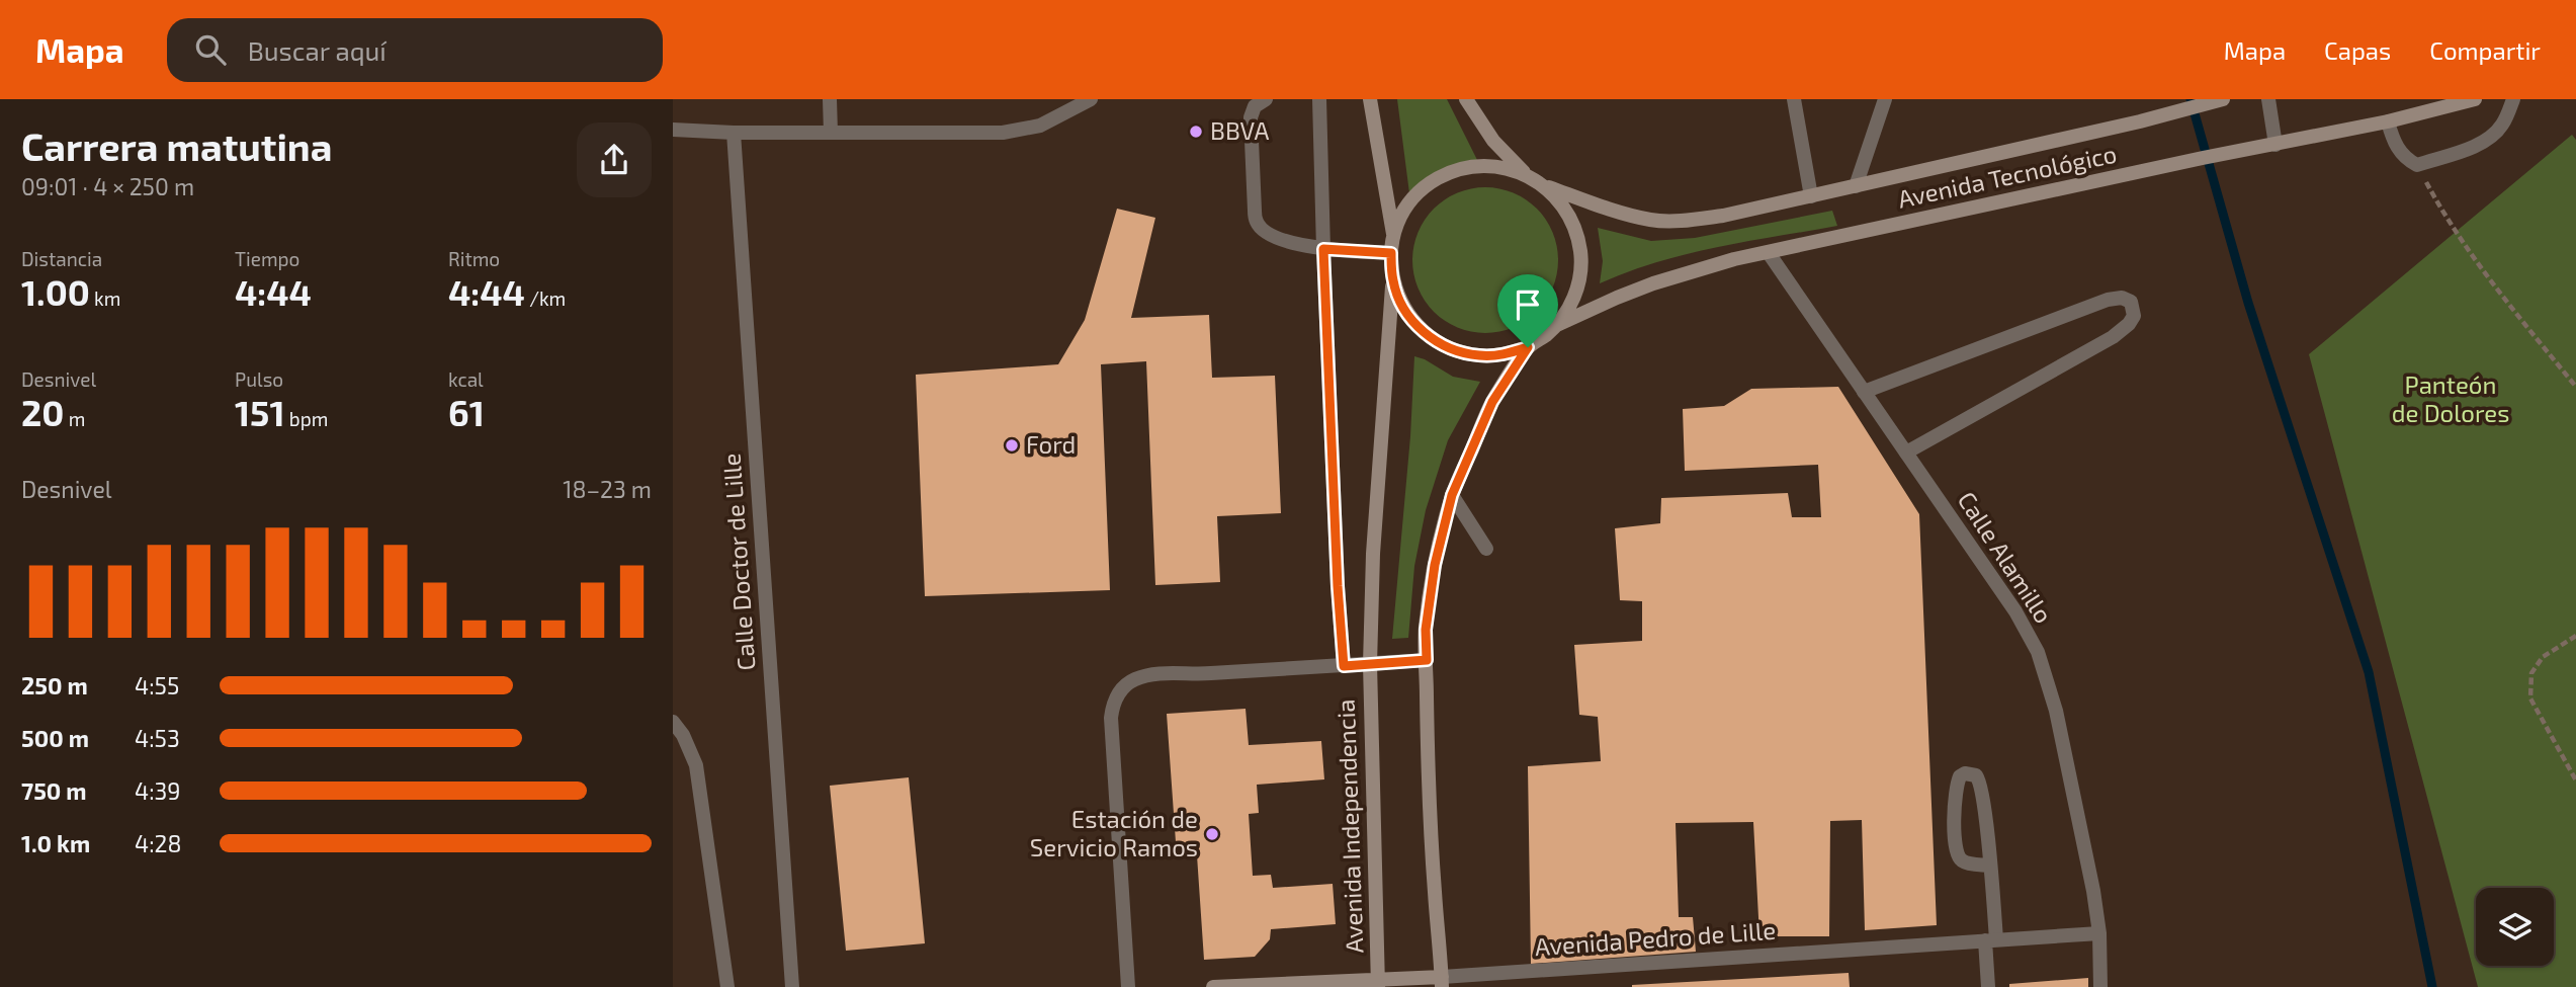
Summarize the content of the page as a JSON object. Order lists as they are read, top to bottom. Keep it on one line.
{"streets":{"main road":["Avenida Tecnológico","Avenida Independencia","Avenida Pedro de Lille"],"street":["Calle Alamillo","Calle Doctor de Lille"]},"crossings":[["Avenida Tecnológico","Calle Alamillo"],["Avenida Tecnológico","Avenida Independencia"],["Calle Alamillo","Avenida Pedro de Lille"],["Avenida Independencia","Avenida Pedro de Lille"]],"parks":["Panteón de Dolores"],"places":["BBVA","Ford","Estación de Servicio Ramos"],"page":{"header":"Mapa","search":"Buscar aquí","nav":["Mapa","Capas","Compartir"],"heading":["Carrera matutina","09:01 · 4 × 250 m"],"stats":[["Distancia","1.00 km"],["Tiempo","4:44"],["Ritmo","4:44 /km"],["Desnivel","20 m"],["Pulso","151 bpm"],["kcal","61"]],"chart":["Desnivel","18–23 m"],"list":[{"name":"250 m","note":"4:55"},{"name":"500 m","note":"4:53"},{"name":"750 m","note":"4:39"},{"name":"1.0 km","note":"4:28"}]}}
